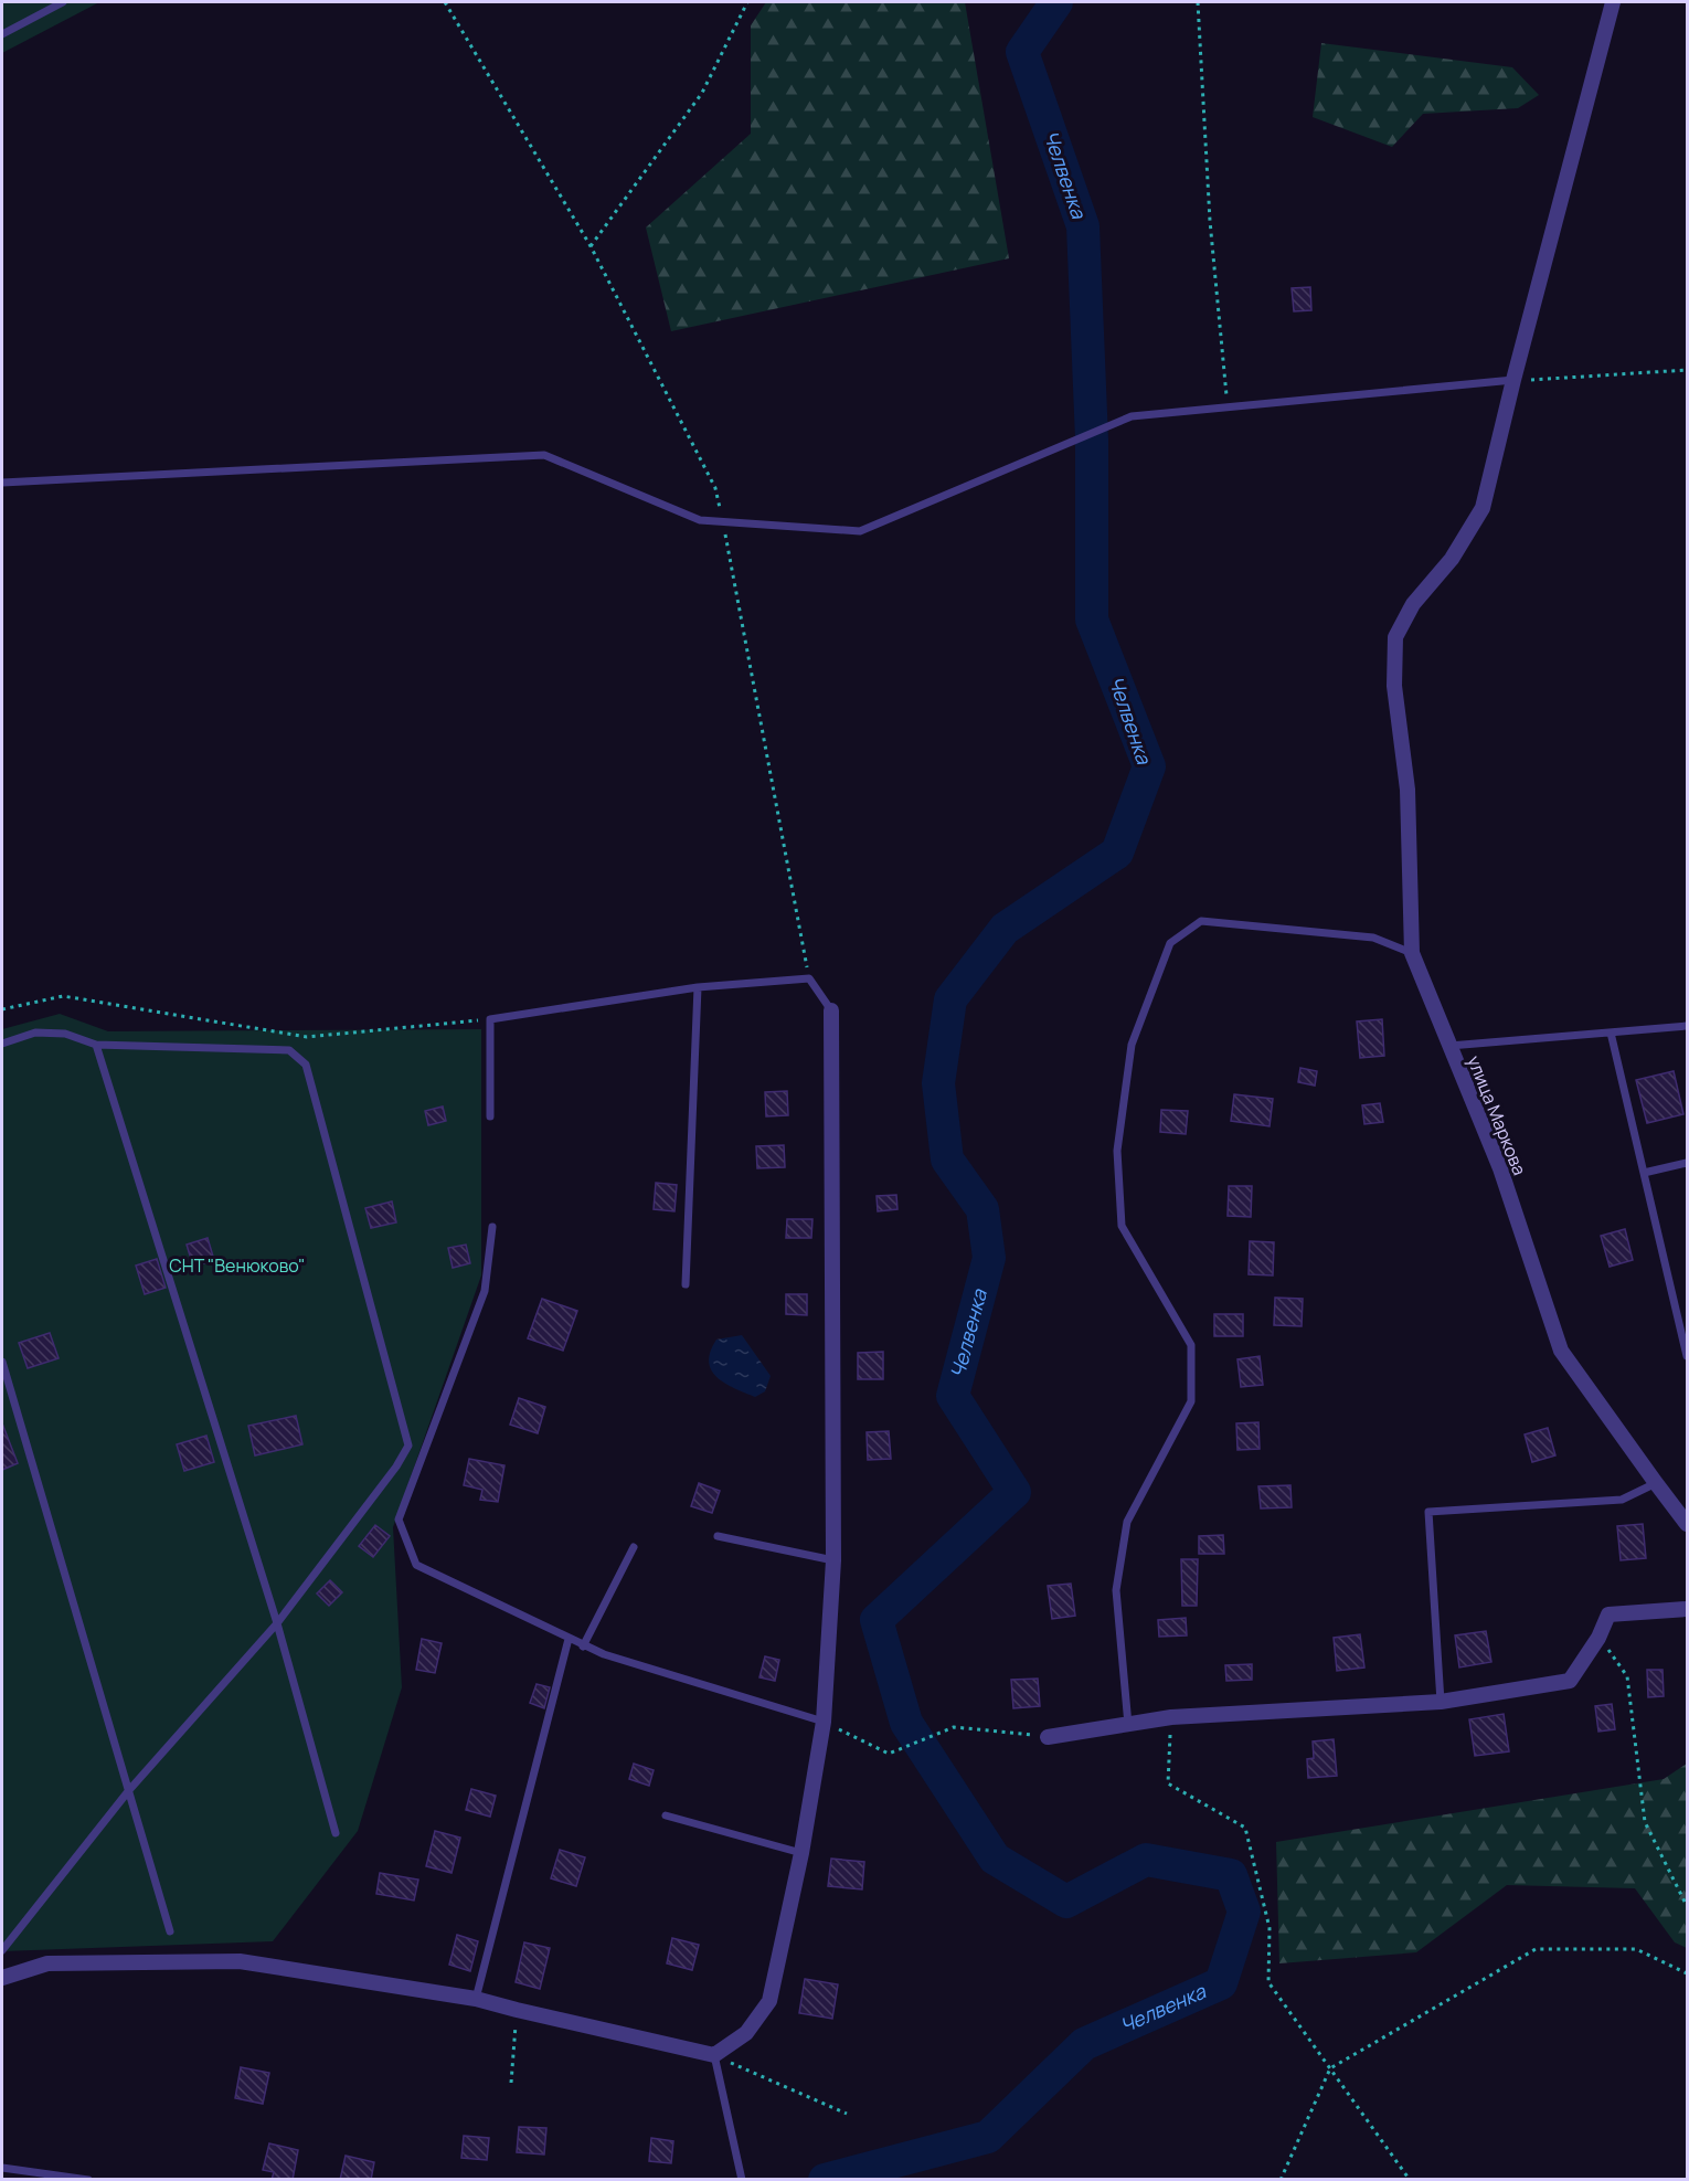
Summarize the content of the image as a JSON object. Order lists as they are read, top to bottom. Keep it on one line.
{"streets":{"street":["улица Маркова"]},"water":["Челвенка"],"parks":["СНТ \"Венюково\""]}
